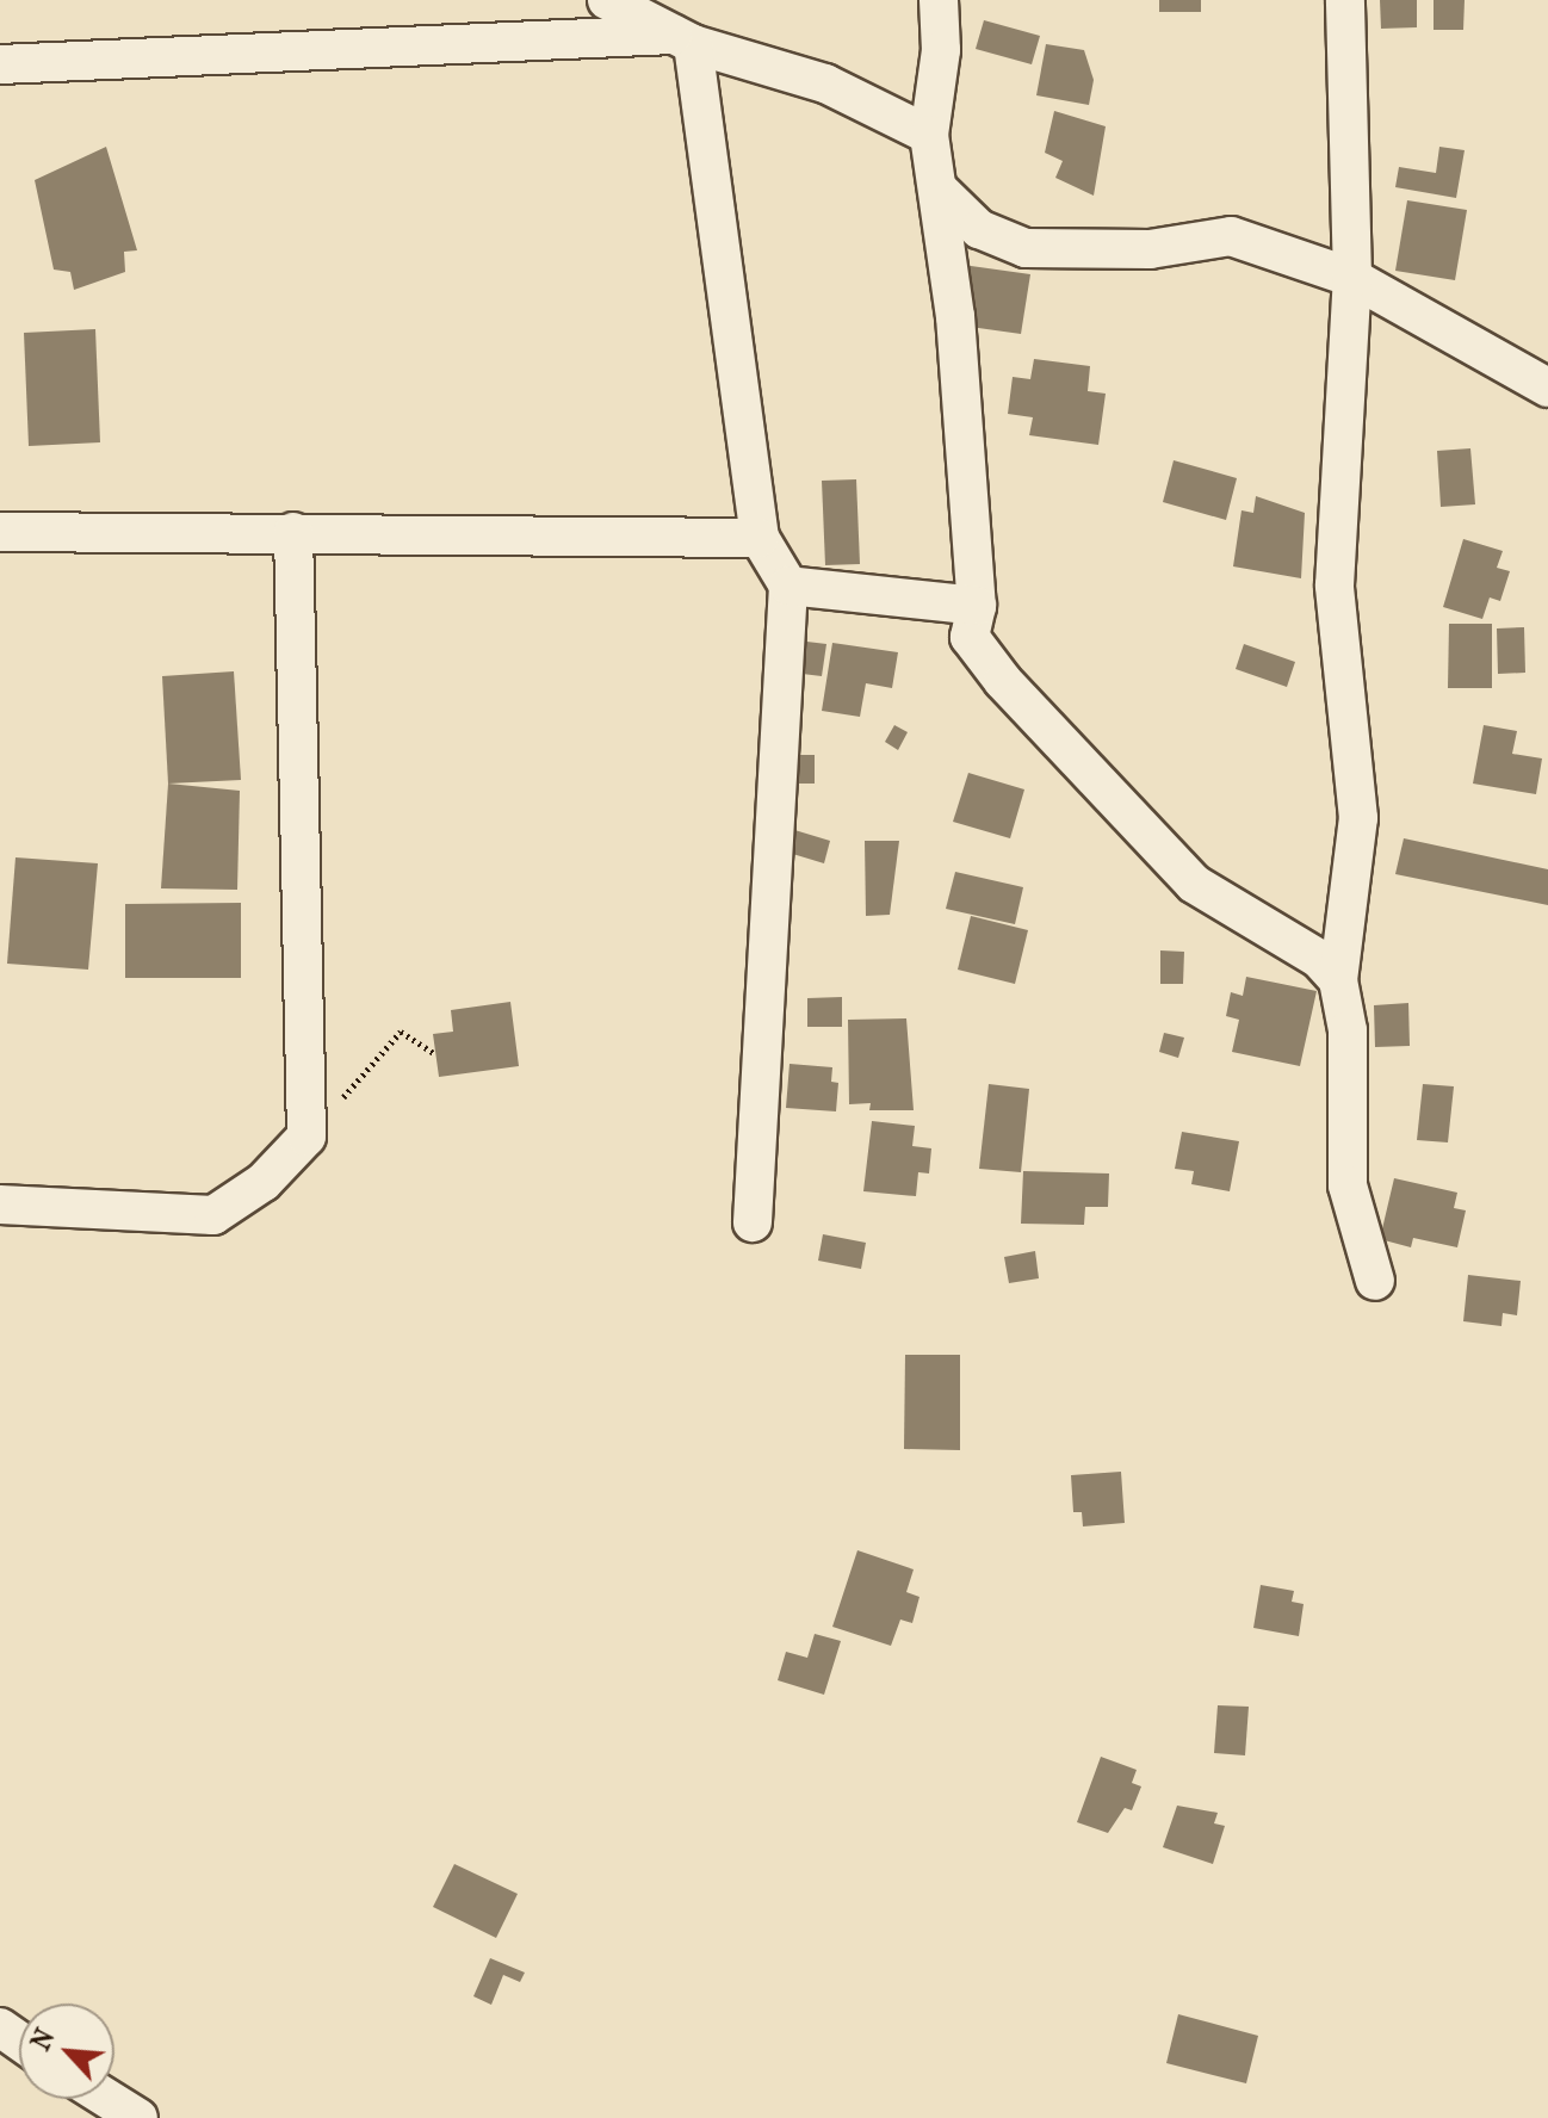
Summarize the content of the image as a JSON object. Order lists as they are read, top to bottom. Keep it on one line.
{"north":"top left"}
